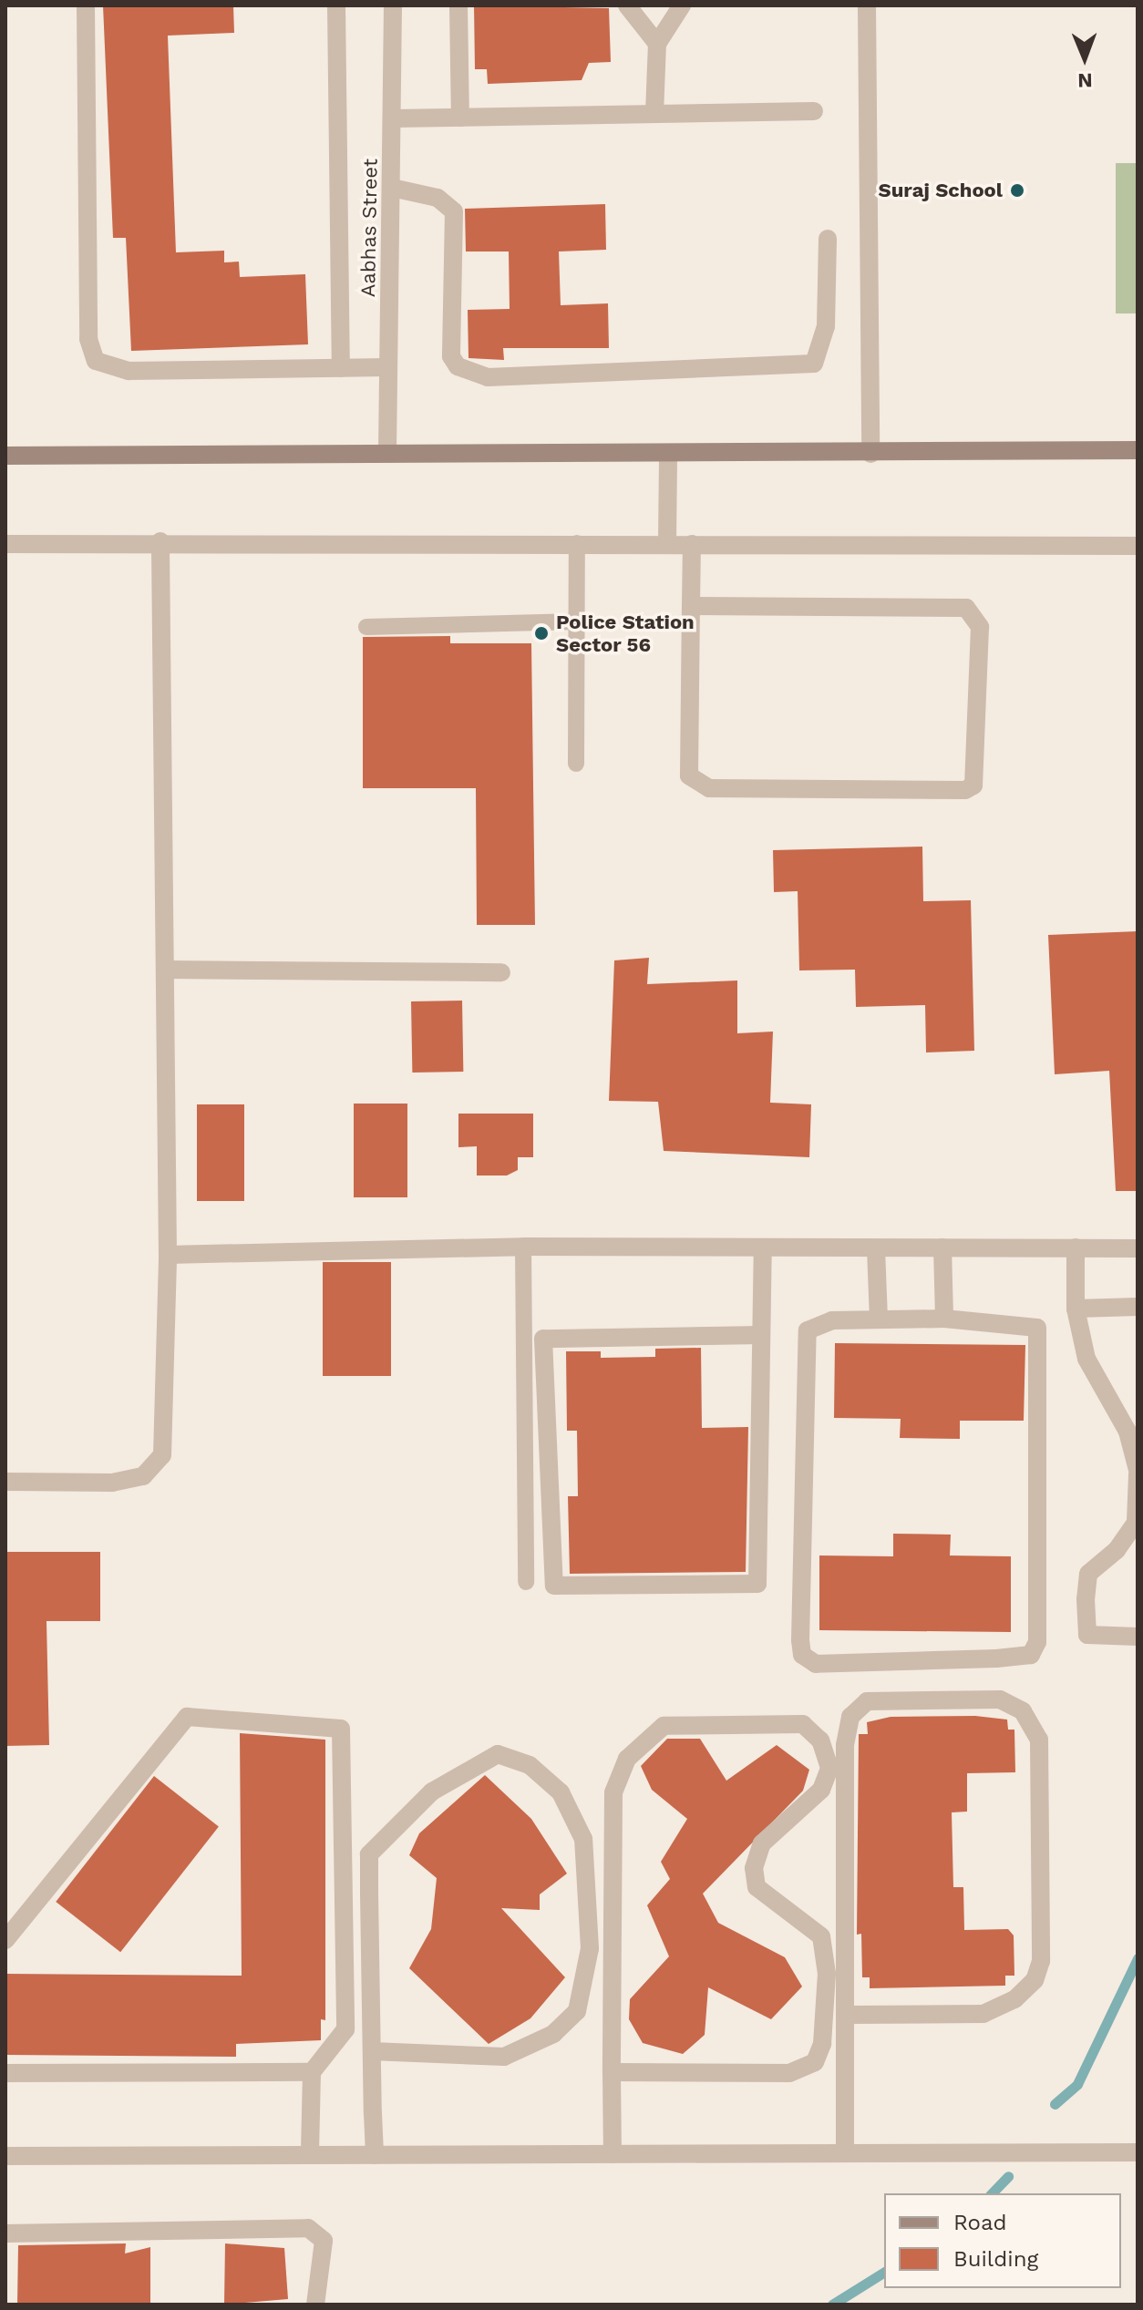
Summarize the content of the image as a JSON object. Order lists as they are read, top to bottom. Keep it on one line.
{"streets":{"street":["Aabhas Street"]},"places":["Suraj School","Police Station Sector 56"],"legend":["Road","Building"],"north":"bottom"}
